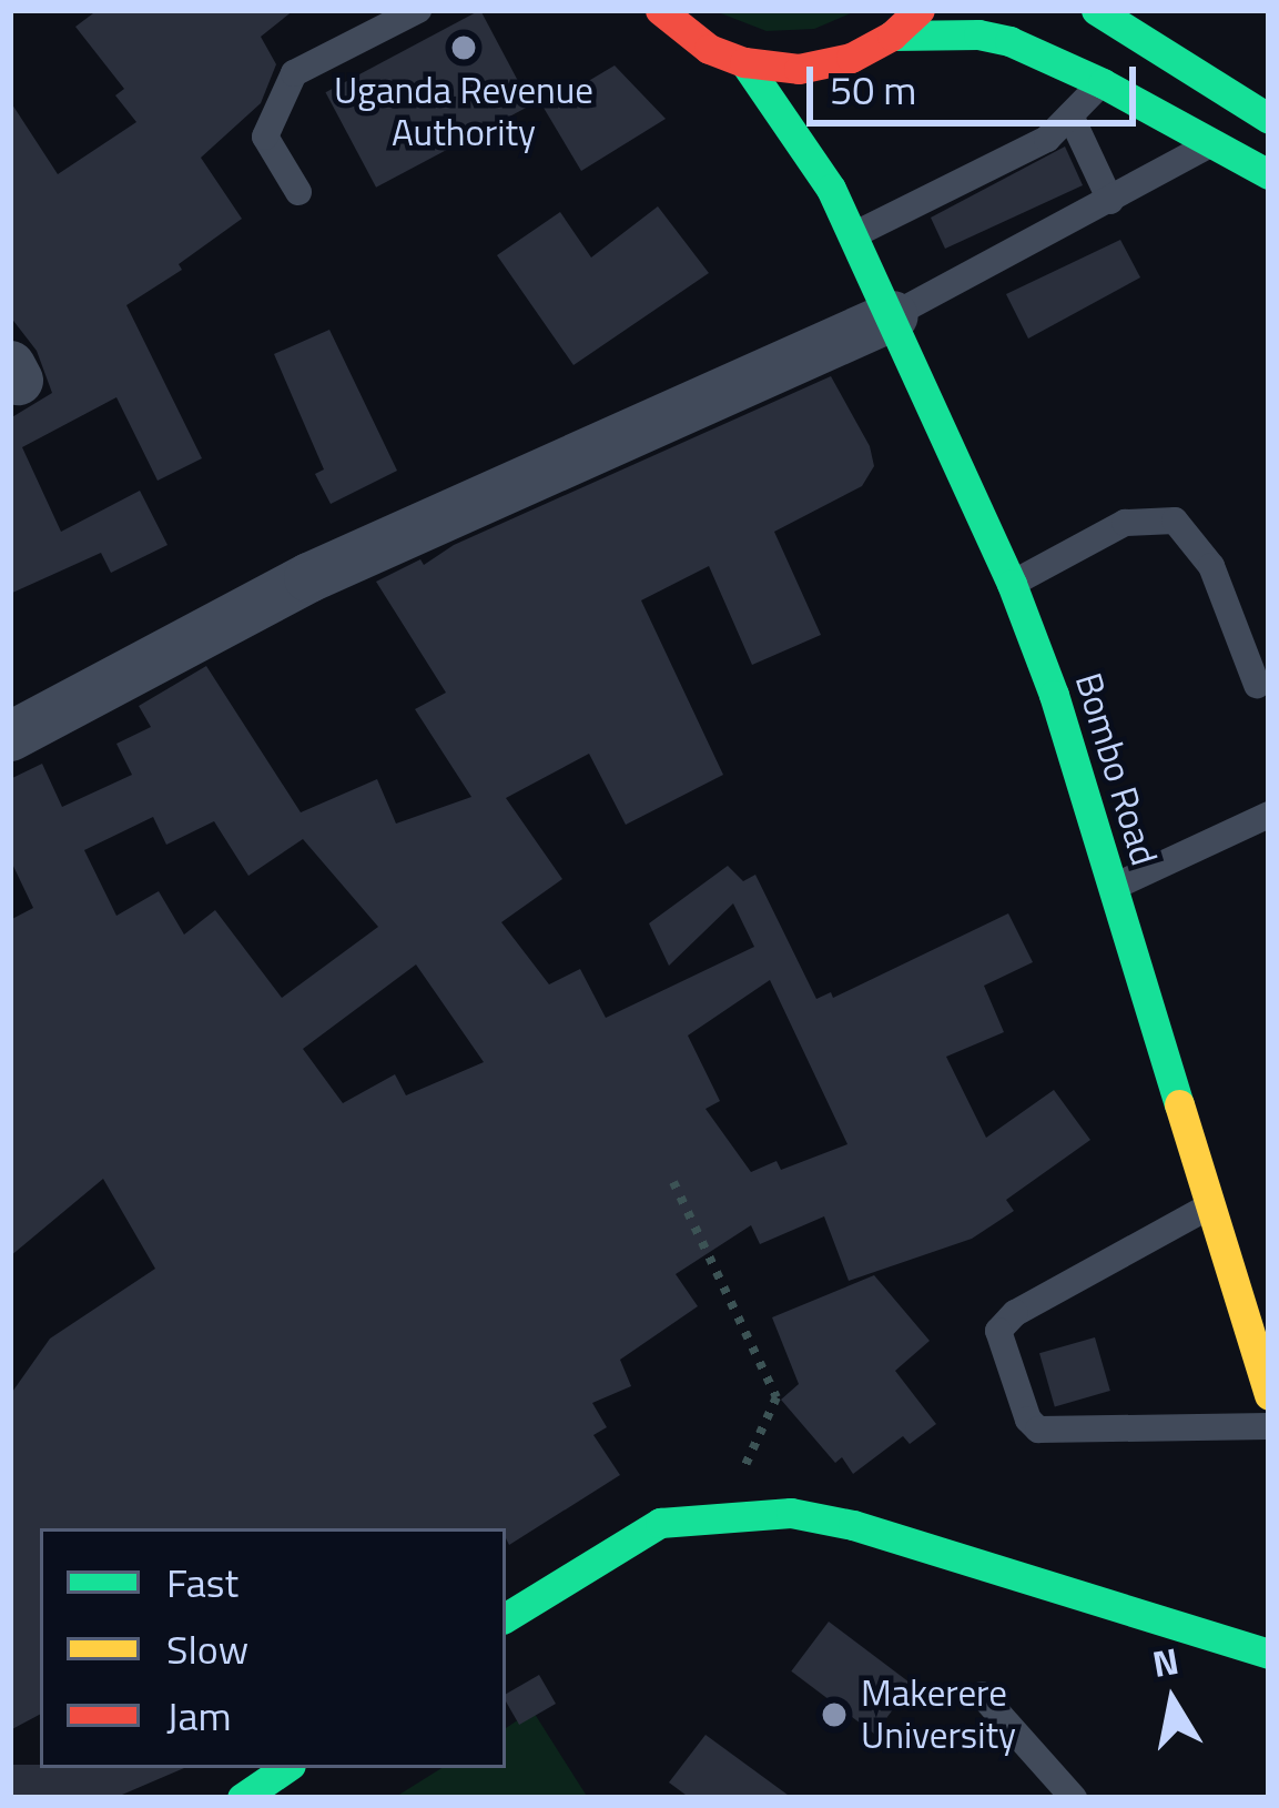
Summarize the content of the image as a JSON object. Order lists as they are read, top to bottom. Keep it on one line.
{"streets":{"main road":["Bombo Road"]},"places":["Uganda Revenue Authority","Makerere University"],"legend":["Fast","Slow","Jam"],"scale_bar":"50 m","north":"top"}
